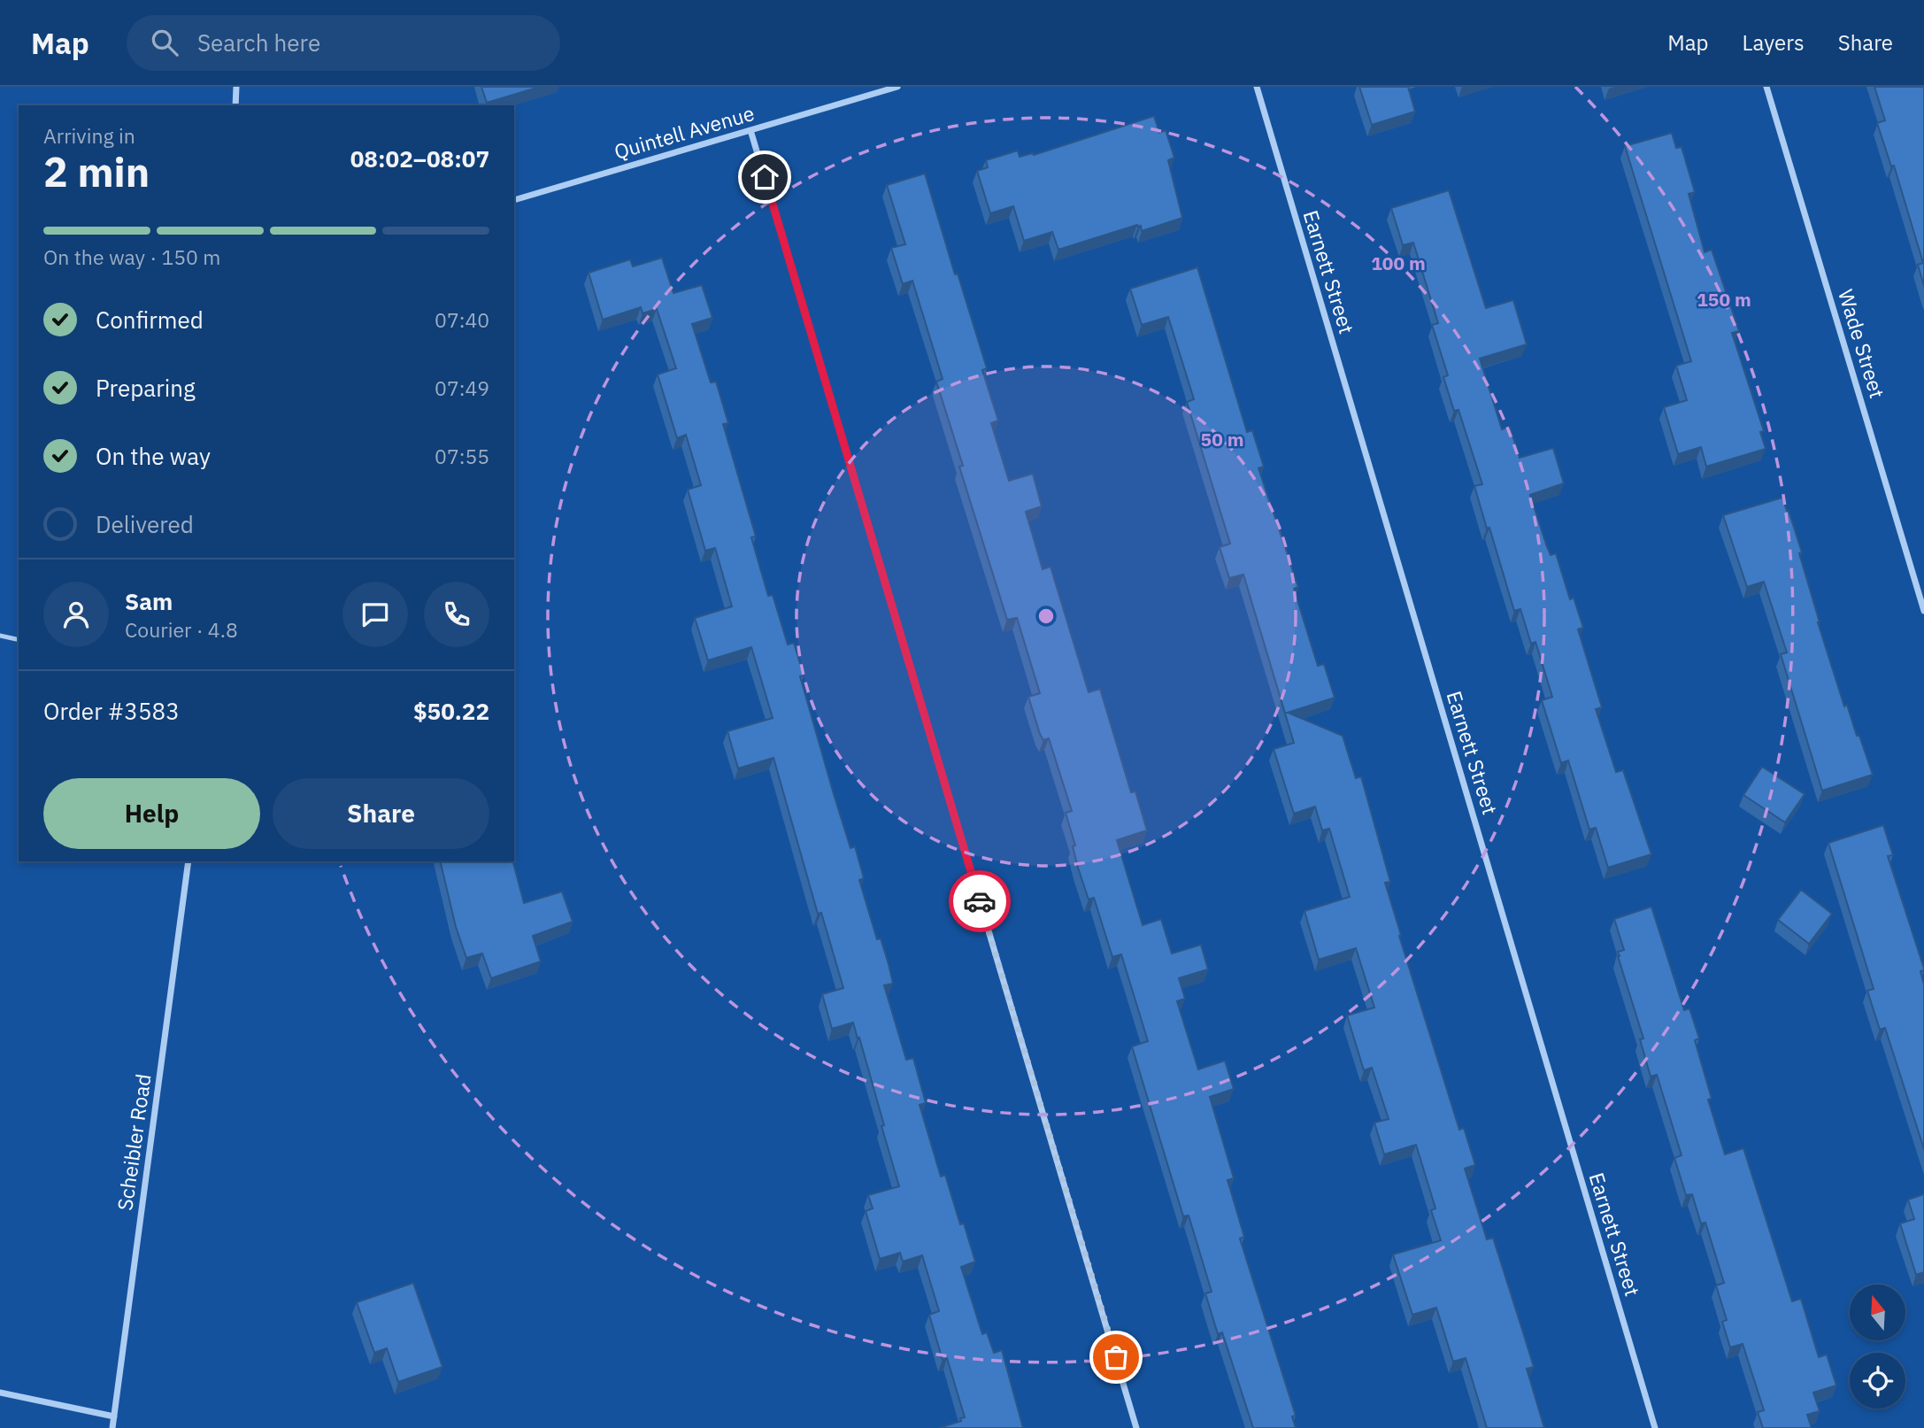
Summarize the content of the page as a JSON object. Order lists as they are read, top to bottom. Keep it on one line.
{"streets":{"street":["Quintell Avenue","Earnett Street","Wade Street","Scheibler Road"]},"north":"top","page":{"header":"Map","search":"Search here","nav":["Map","Layers","Share"],"heading":["2 min","Arriving in","08:02–08:07"],"panel":["Sam","Courier · 4.8","Order #3583","$50.22"],"bar":"On the way · 150 m","list":[["Confirmed","07:40"],["Preparing","07:49"],["On the way","07:55"],"Delivered"],"buttons":["Help","Share"]},"rings":["100 m","150 m","50 m"]}
